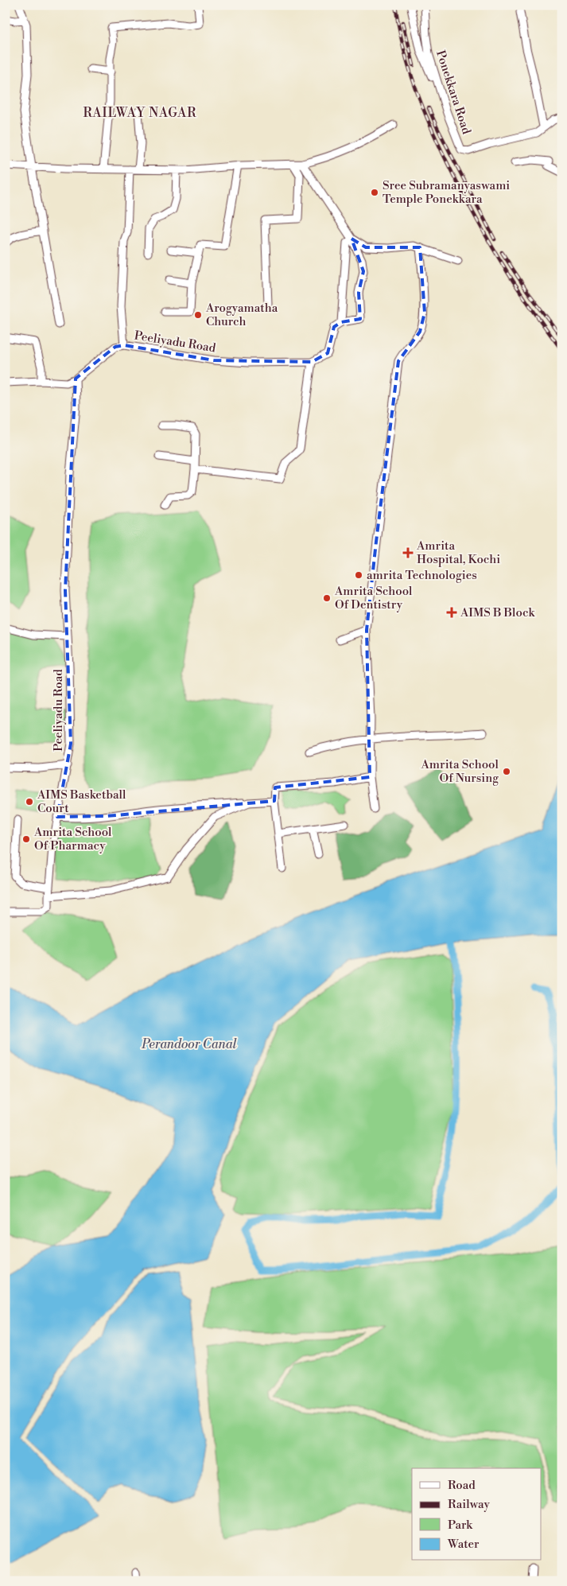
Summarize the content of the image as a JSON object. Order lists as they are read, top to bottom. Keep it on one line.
{"streets":{"street":["Ponekkara Road","Peeliyadu Road"]},"districts":["RAILWAY NAGAR"],"water":["Perandoor Canal"],"places":{"other":["Sree Subramanyaswami Temple Ponekkara","Arogyamatha Church","amrita Technologies","Amrita School Of Dentistry","Amrita School Of Nursing","AIMS Basketball Court","Amrita School Of Pharmacy"],"health":["Amrita Hospital, Kochi","AIMS B Block"]},"legend":["Road","Railway","Park","Water"]}
